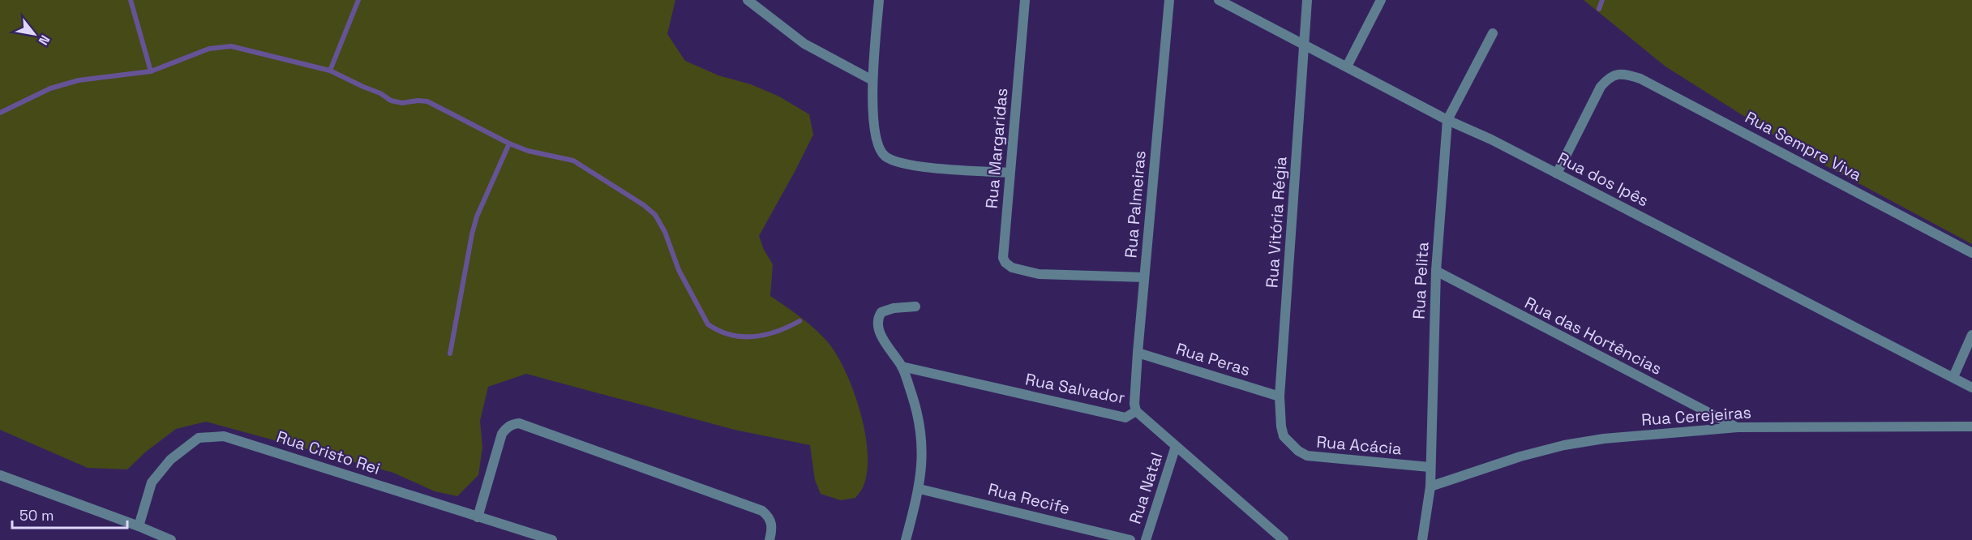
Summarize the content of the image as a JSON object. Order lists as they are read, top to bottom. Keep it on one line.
{"streets":{"street":["Rua Sempre Viva","Rua Margaridas","Rua dos Ipês","Rua Palmeiras","Rua Vitória Régia","Rua Pelita","Rua das Hortências","Rua Peras","Rua Salvador","Rua Cerejeiras","Rua Acácia","Rua Cristo Rei","Rua Natal","Rua Recife"]},"crossings":[["Rua Sempre Viva","Rua dos Ipês"],["Rua Margaridas","Rua Palmeiras"],["Rua dos Ipês","Rua Vitória Régia"],["Rua dos Ipês","Rua Pelita"],["Rua Palmeiras","Rua Peras"],["Rua Palmeiras","Rua Salvador"],["Rua Vitória Régia","Rua Peras"],["Rua Vitória Régia","Rua Acácia"],["Rua Pelita","Rua das Hortências"],["Rua Pelita","Rua Cerejeiras"],["Rua Pelita","Rua Acácia"],["Rua das Hortências","Rua Cerejeiras"],["Rua Salvador","Rua Natal"]],"scale_bar":"50 m","north":"bottom right"}
